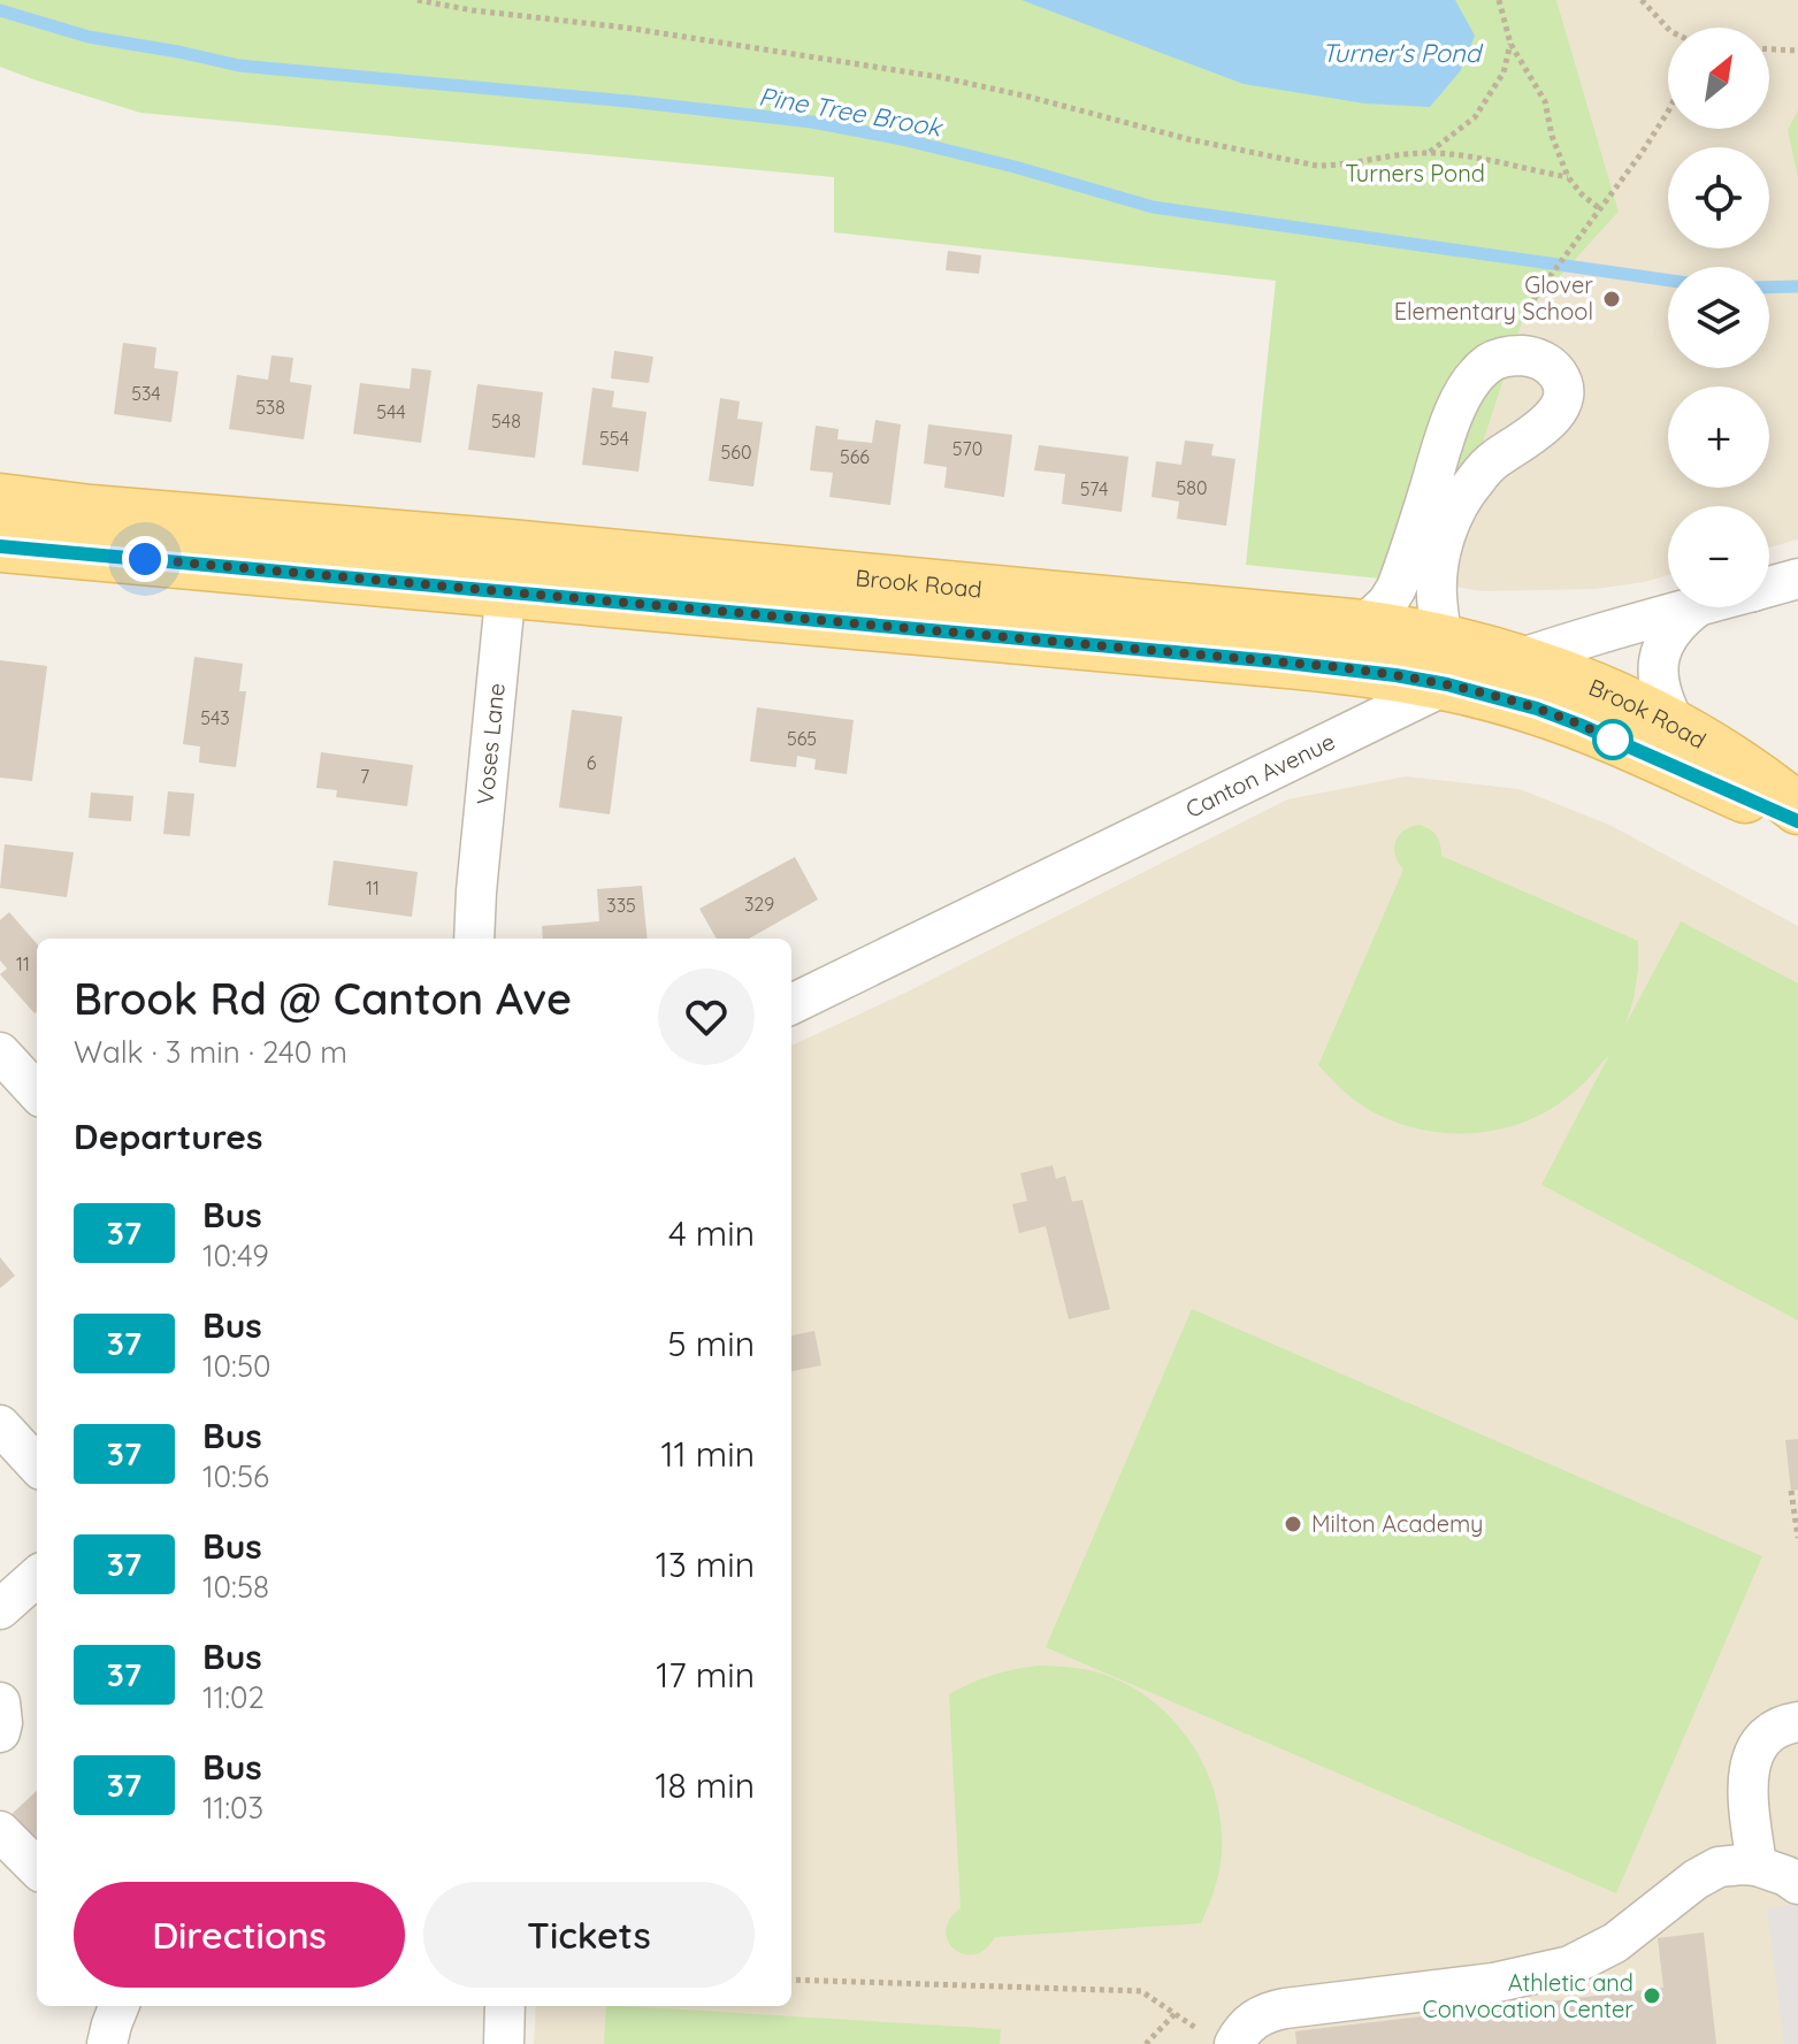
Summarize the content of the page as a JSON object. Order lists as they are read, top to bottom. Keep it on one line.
{"streets":{"main road":["Brook Road"],"street":["Voses Lane","Canton Avenue"]},"crossings":[["Brook Road","Voses Lane"],["Brook Road","Canton Avenue"]],"water":["Turner's Pond","Pine Tree Brook"],"parks":["Turners Pond"],"places":["Glover Elementary School","Milton Academy","Athletic and Convocation Center"],"lines":["bus line 37"],"house_numbers":["534","538","544","548","554","570","560","566","580","574","543","565","6","7","11","329","335","11"],"north":"top right","page":{"map_buttons":["+","−"],"heading":[["Brook Rd @ Canton Ave","Walk · 3 min · 240 m"],"Departures"],"list":[{"mark":"37","name":"Bus","note":"10:49","value":"4 min"},{"mark":"37","name":"Bus","note":"10:50","value":"5 min"},{"mark":"37","name":"Bus","note":"10:56","value":"11 min"},{"mark":"37","name":"Bus","note":"10:58","value":"13 min"},{"mark":"37","name":"Bus","note":"11:02","value":"17 min"},{"mark":"37","name":"Bus","note":"11:03","value":"18 min"}],"buttons":["Directions","Tickets"]}}
